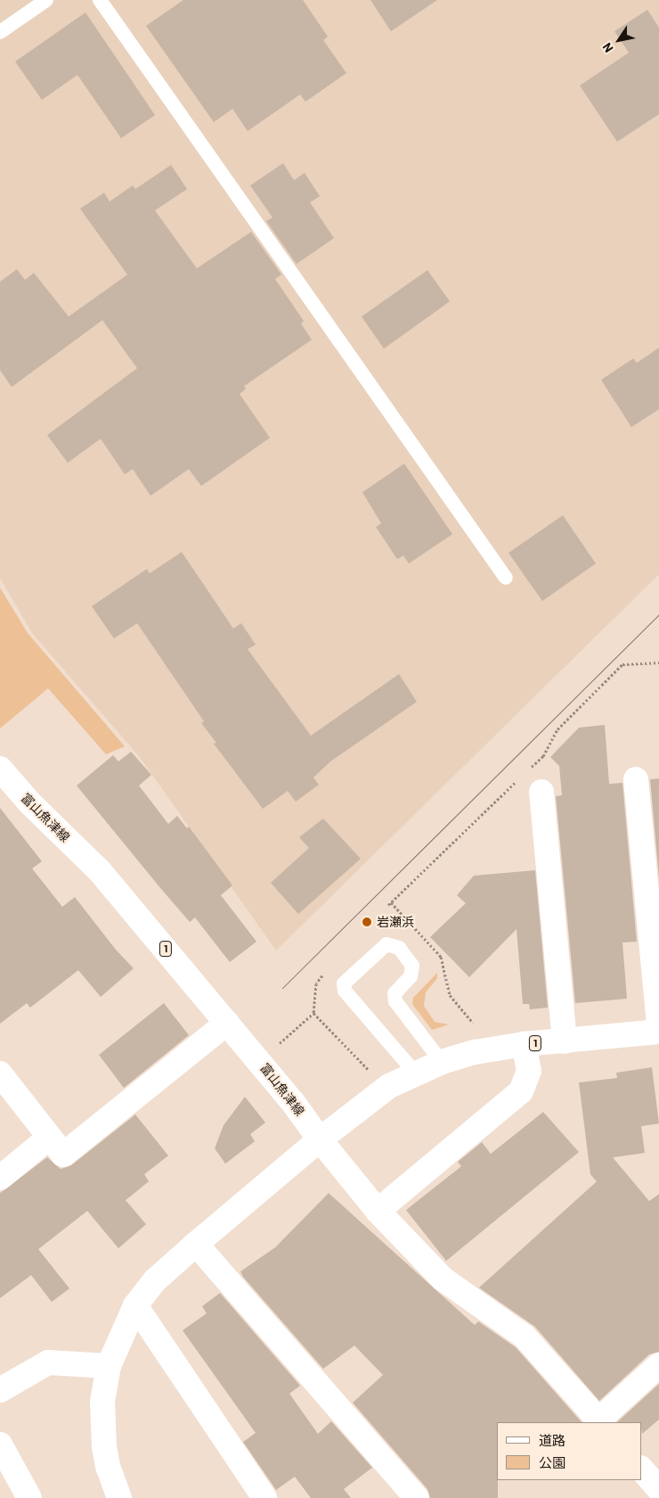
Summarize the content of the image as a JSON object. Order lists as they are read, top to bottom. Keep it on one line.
{"streets":{"street":["富山魚津線","1"]},"crossings":[["富山魚津線","1"]],"places":["岩瀬浜"],"legend":["道路","公園"],"north":"bottom left"}
